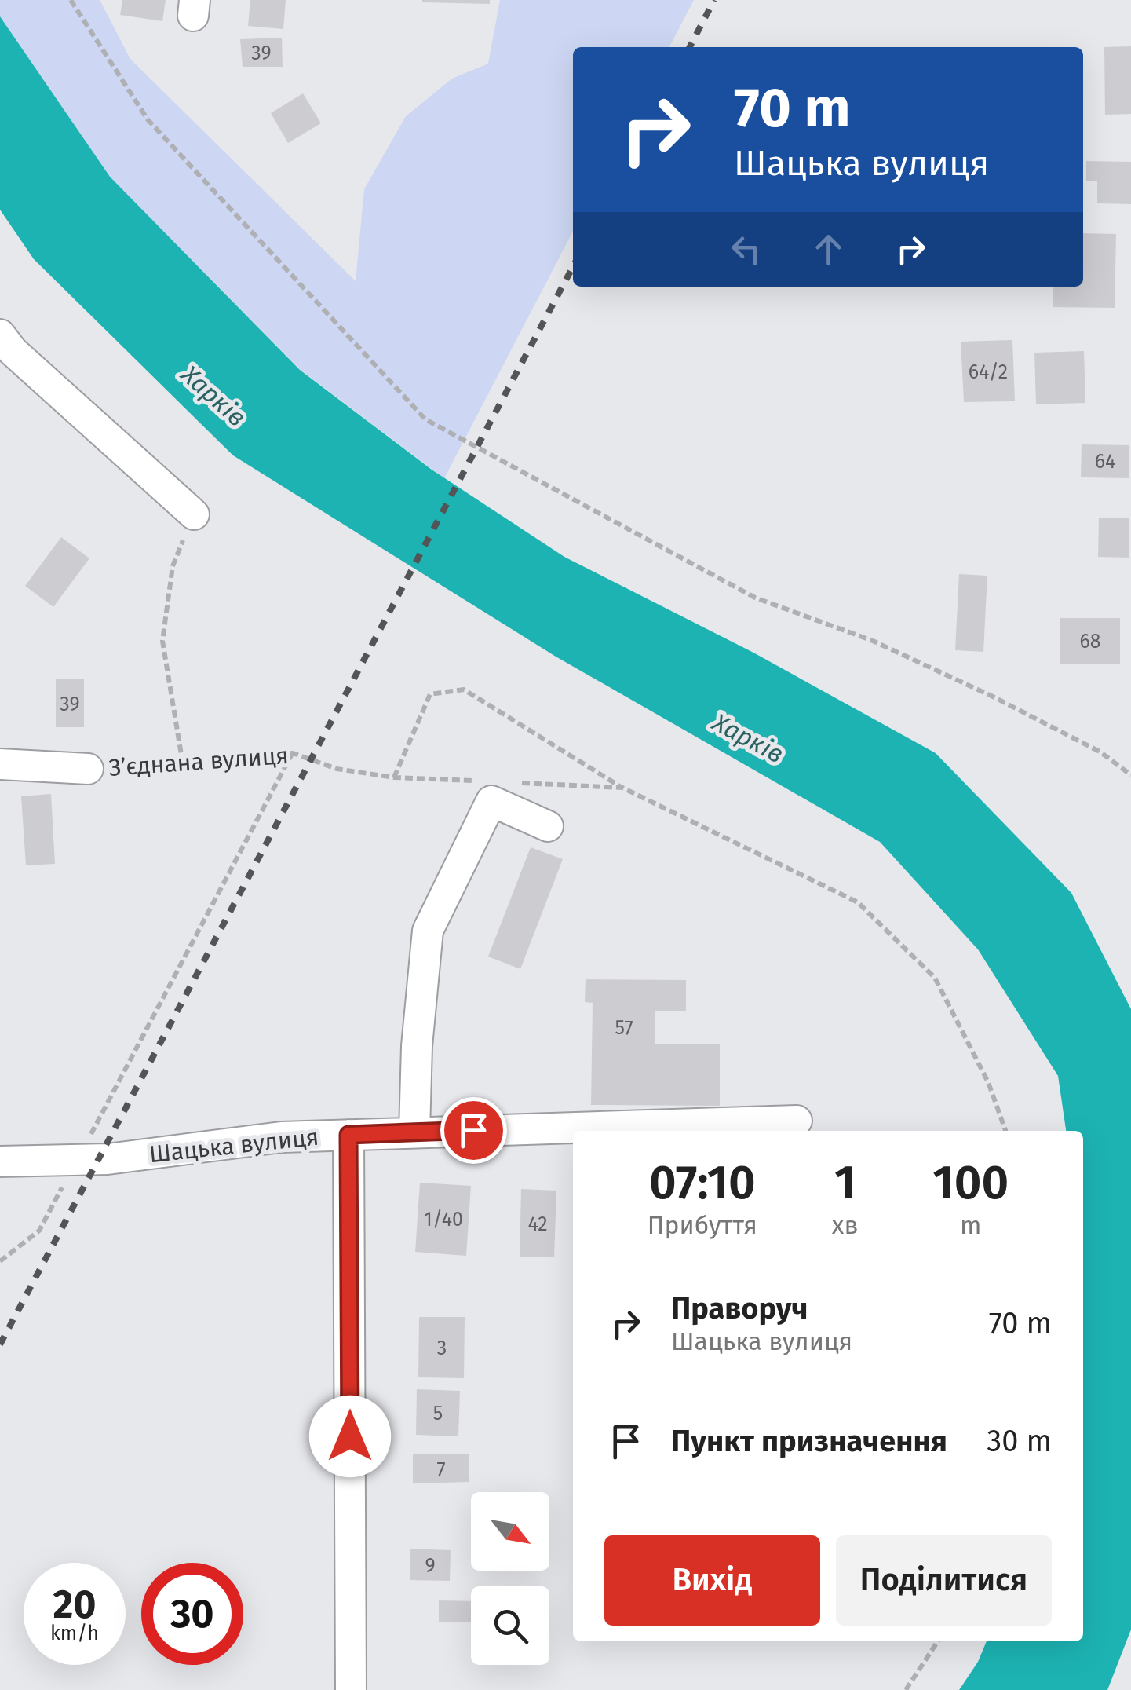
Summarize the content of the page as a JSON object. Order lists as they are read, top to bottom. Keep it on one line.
{"streets":{"street":["З’єднана вулиця","Шацька вулиця"]},"water":["Харків"],"house_numbers":["39","64/2","64","68","39","57","1/40","42","3","5","7","9"],"north":"bottom right","page":{"turn":["70 m","Шацька вулиця"],"eta":["07:10","Прибуття","1","хв","100","m"],"list":[{"name":"Праворуч","note":"Шацька вулиця","value":"70 m"},{"name":"Пункт призначення","value":"30 m"}],"buttons":["Вихід","Поділитися"],"speed":"20 km/h","limit":"30"}}
